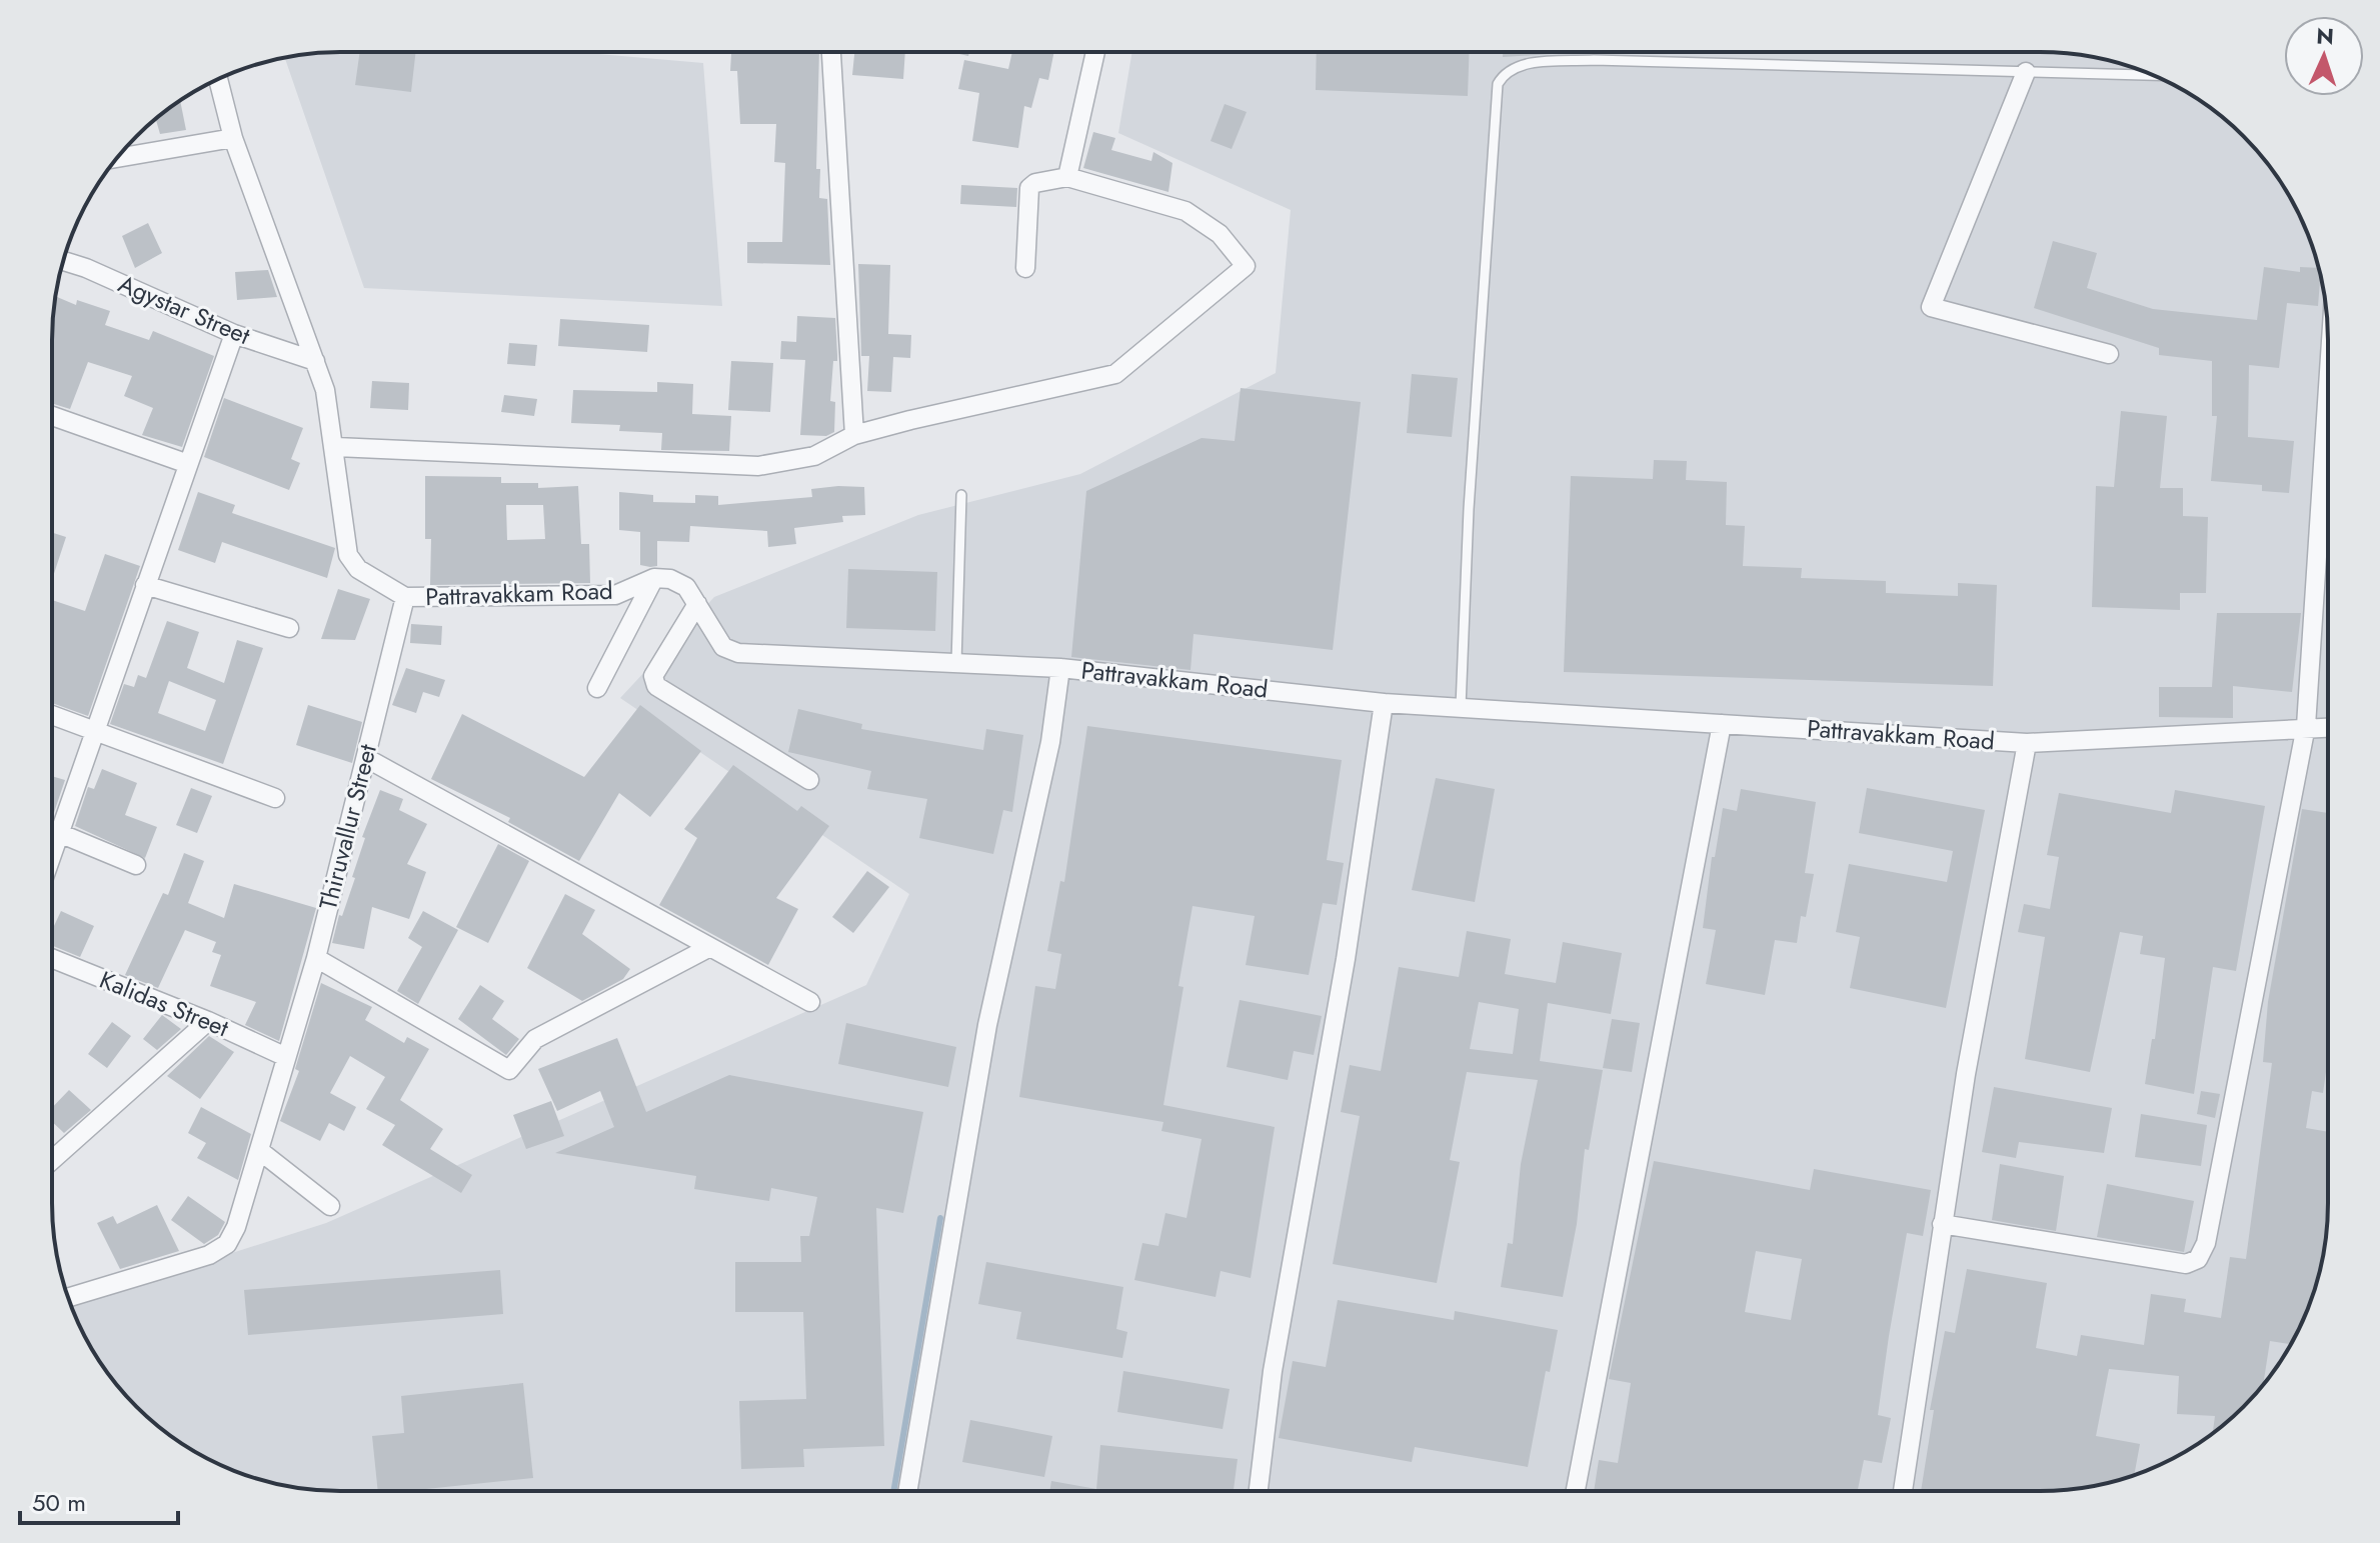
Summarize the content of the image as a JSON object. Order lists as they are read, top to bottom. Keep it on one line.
{"streets":{"street":["Agystar Street","Pattravakkam Road","Thiruvallur Street","Kalidas Street"]},"crossings":[["Agystar Street","Pattravakkam Road"],["Pattravakkam Road","Thiruvallur Street"],["Thiruvallur Street","Kalidas Street"]],"scale_bar":"50 m","north":"top"}
